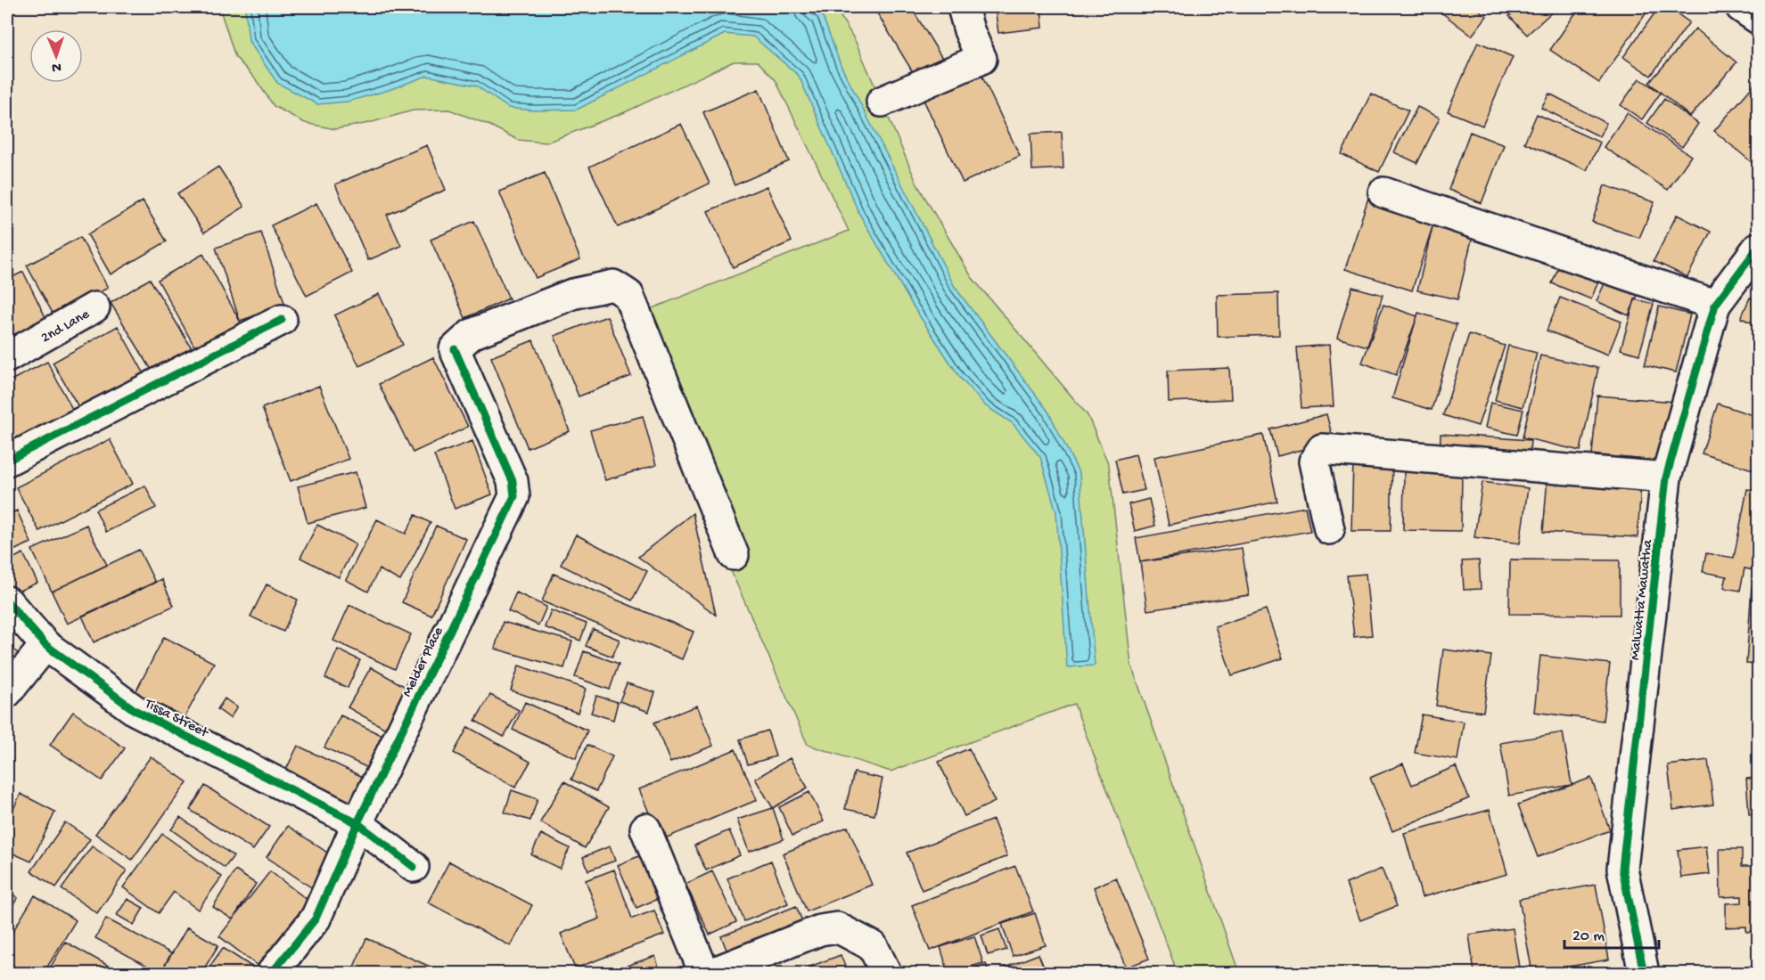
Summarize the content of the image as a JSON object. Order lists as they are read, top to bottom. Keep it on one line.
{"streets":{"street":["2nd Lane","Malwatta Mawatha","Melder Place","Tissa Street"]},"crossings":[["Melder Place","Tissa Street"]],"scale_bar":"20 m","north":"bottom"}
